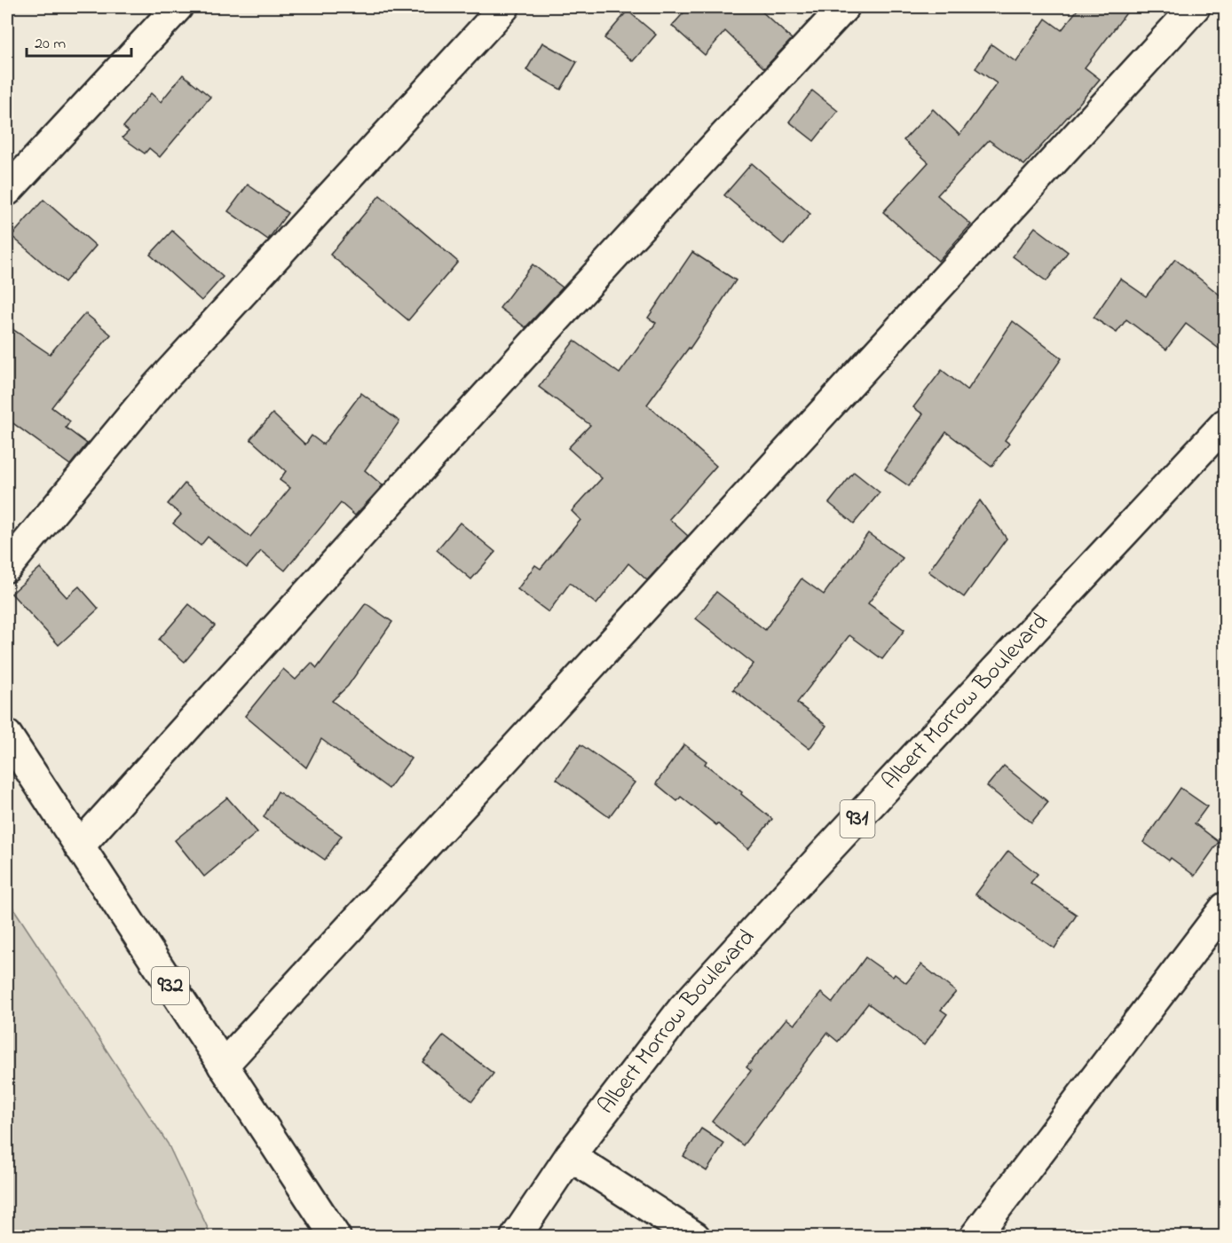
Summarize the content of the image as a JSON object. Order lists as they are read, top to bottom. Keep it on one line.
{"streets":{"street":["Albert Morrow Boulevard","931","932"]},"scale_bar":"20 m"}
